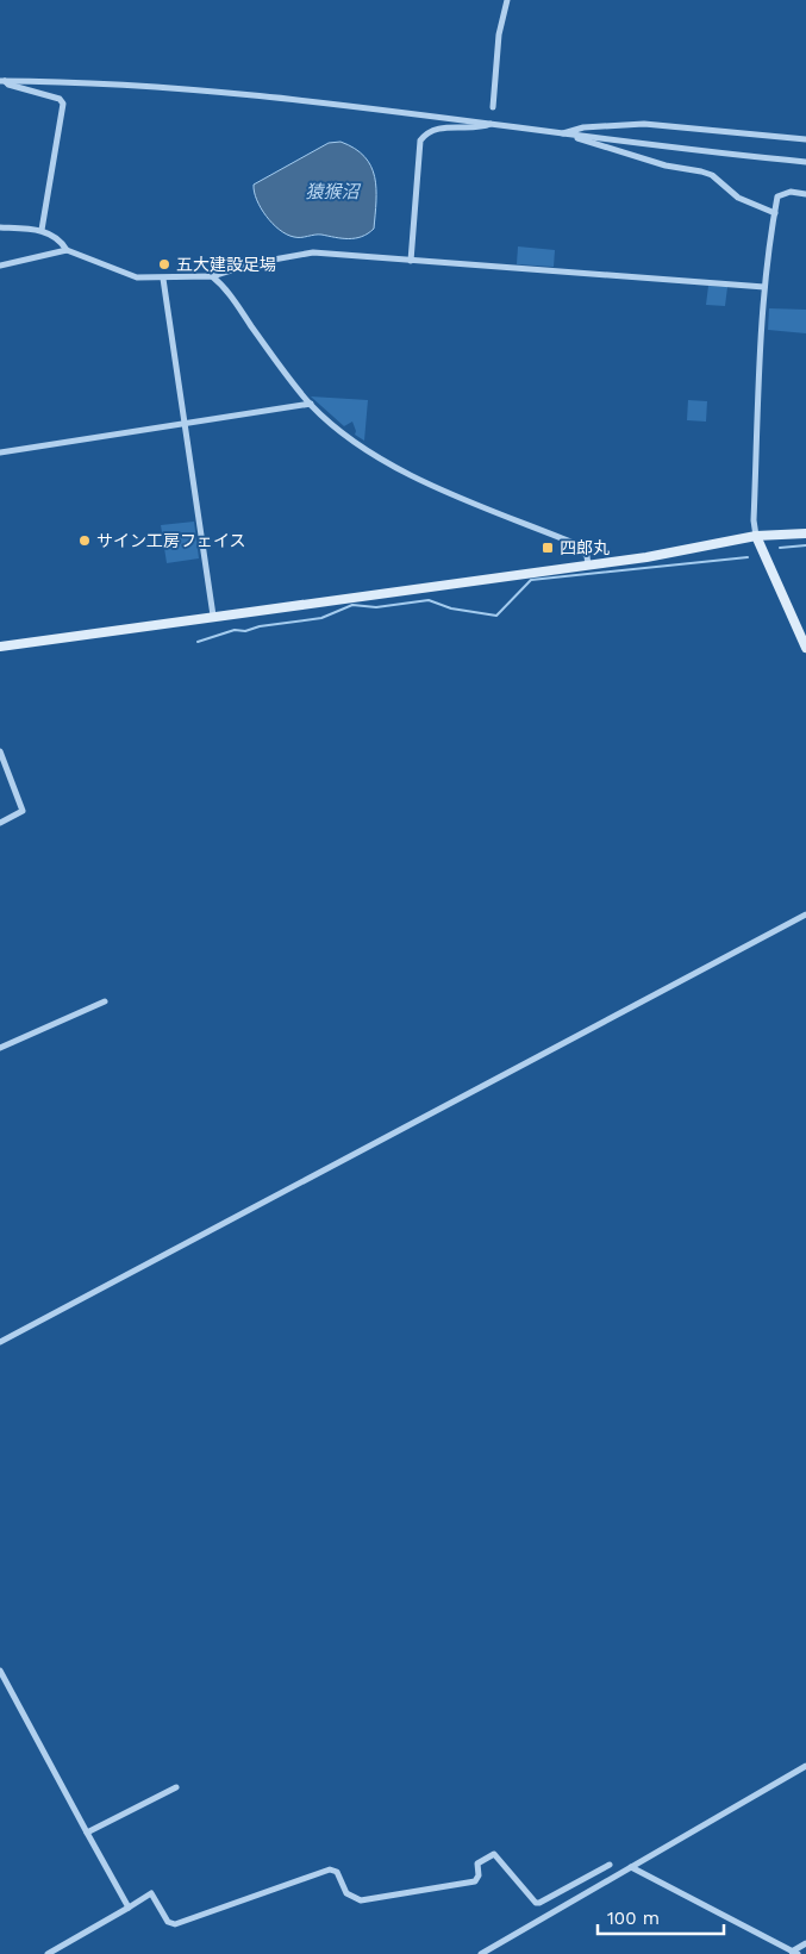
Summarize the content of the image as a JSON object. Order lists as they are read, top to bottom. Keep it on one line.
{"water":["猿猴沼"],"places":{"other":["五大建設足場","サイン工房フェイス"],"transit":["四郎丸"]},"scale_bar":"100 m"}
